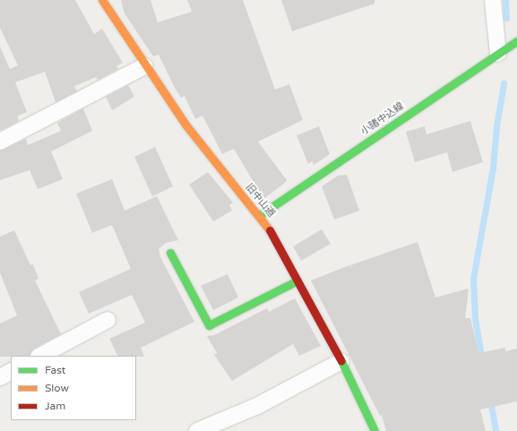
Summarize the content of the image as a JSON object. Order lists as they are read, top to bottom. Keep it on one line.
{"streets":{"main road":["小諸中込線","旧中山道"]},"crossings":[["小諸中込線","旧中山道"]],"legend":["Fast","Slow","Jam"]}
